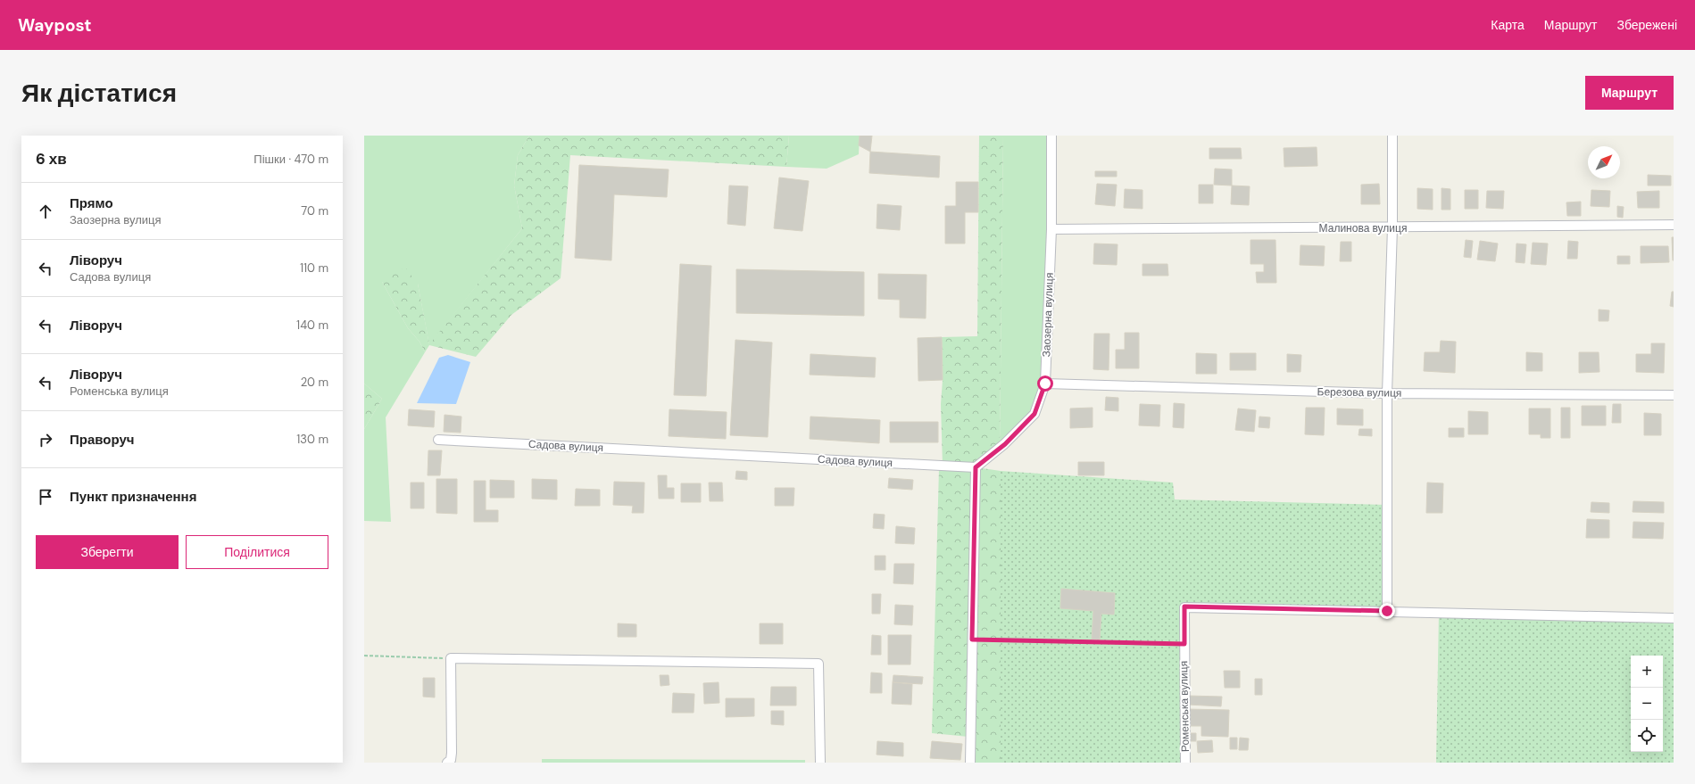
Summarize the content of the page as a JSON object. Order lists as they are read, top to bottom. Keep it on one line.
{"streets":{"street":["Малинова вулиця","Заозерна вулиця","Березова вулиця","Садова вулиця","Роменська вулиця"]},"crossings":[["Малинова вулиця","Заозерна вулиця"],["Заозерна вулиця","Березова вулиця"],["Заозерна вулиця","Садова вулиця"]],"north":"top right","page":{"header":"Waypost","nav":["Карта","Маршрут","Збережені"],"buttons":["Маршрут",["Зберегти","Поділитися"]],"title":"Як дістатися","heading":["6 хв","Пішки · 470 m"],"list":[["Прямо","Заозерна вулиця","70 m"],["Ліворуч","Садова вулиця","110 m"],["Ліворуч","140 m"],["Ліворуч","Роменська вулиця","20 m"],["Праворуч","130 m"],"Пункт призначення"],"map_buttons":["+","−"]}}
